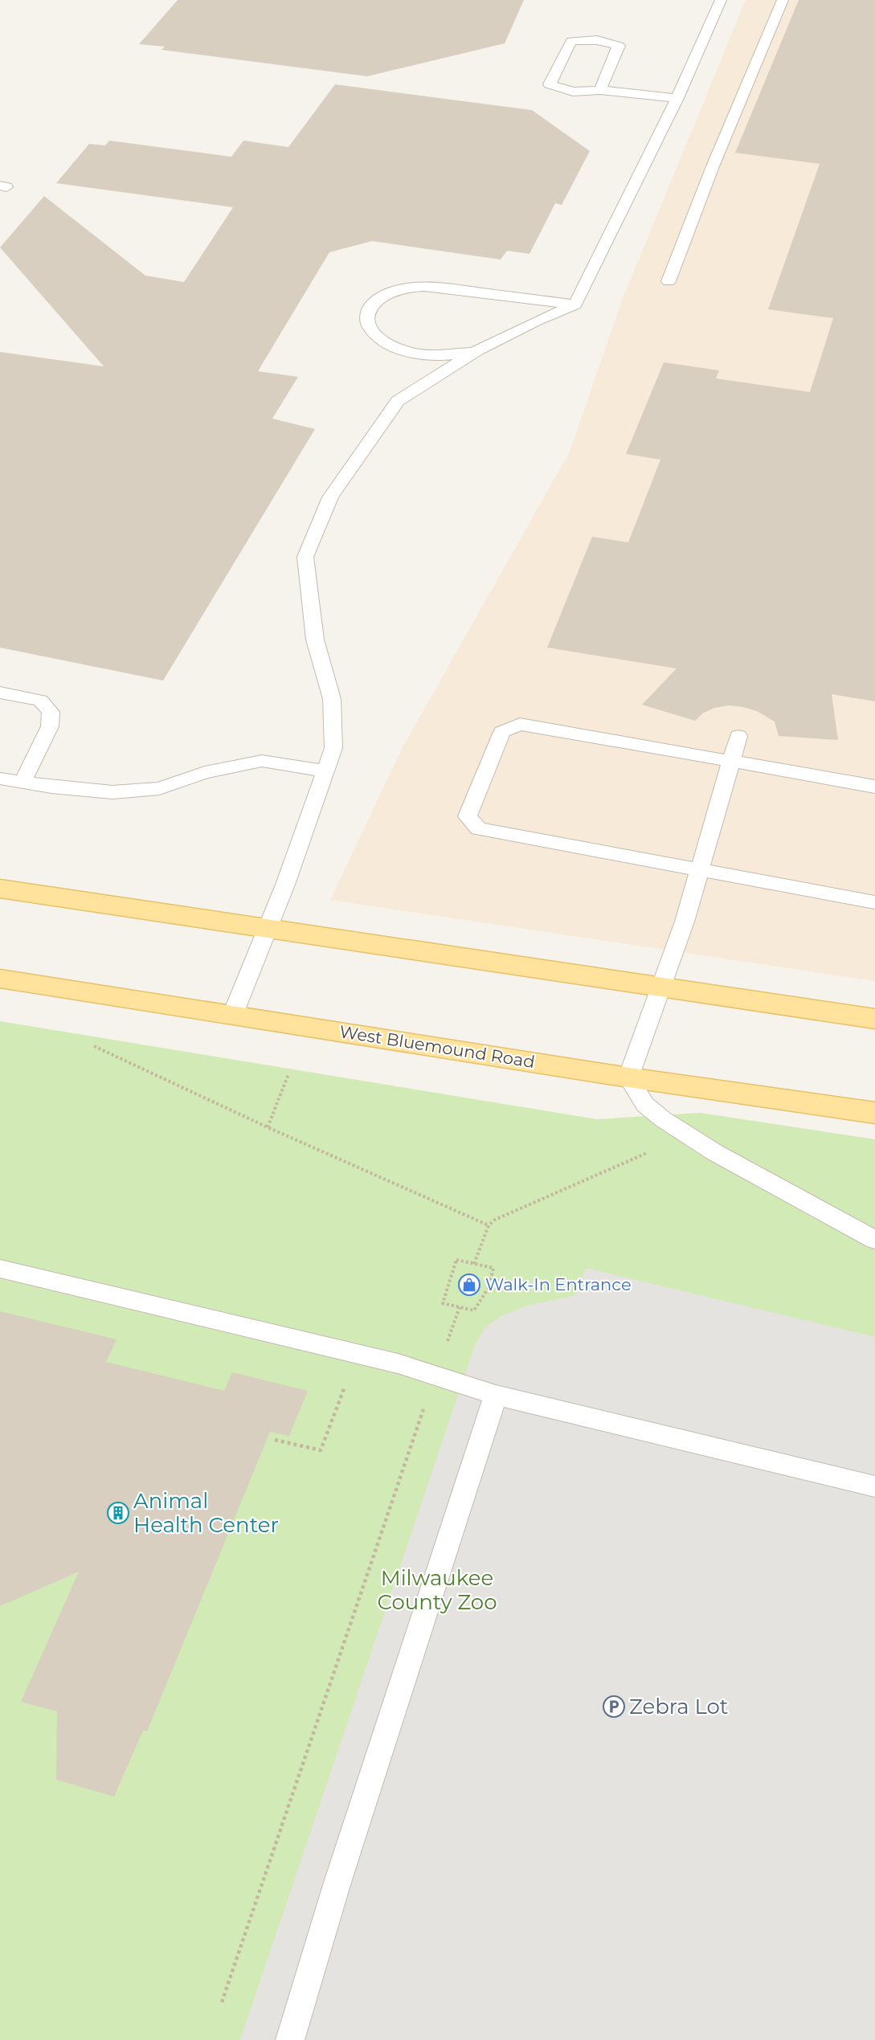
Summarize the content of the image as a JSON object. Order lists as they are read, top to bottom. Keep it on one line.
{"streets":{"main road":["West Bluemound Road"]},"parks":["Milwaukee County Zoo"],"places":{"shop":["Walk-In Entrance"],"building":["Animal Health Center"],"parking":["Zebra Lot"]}}
